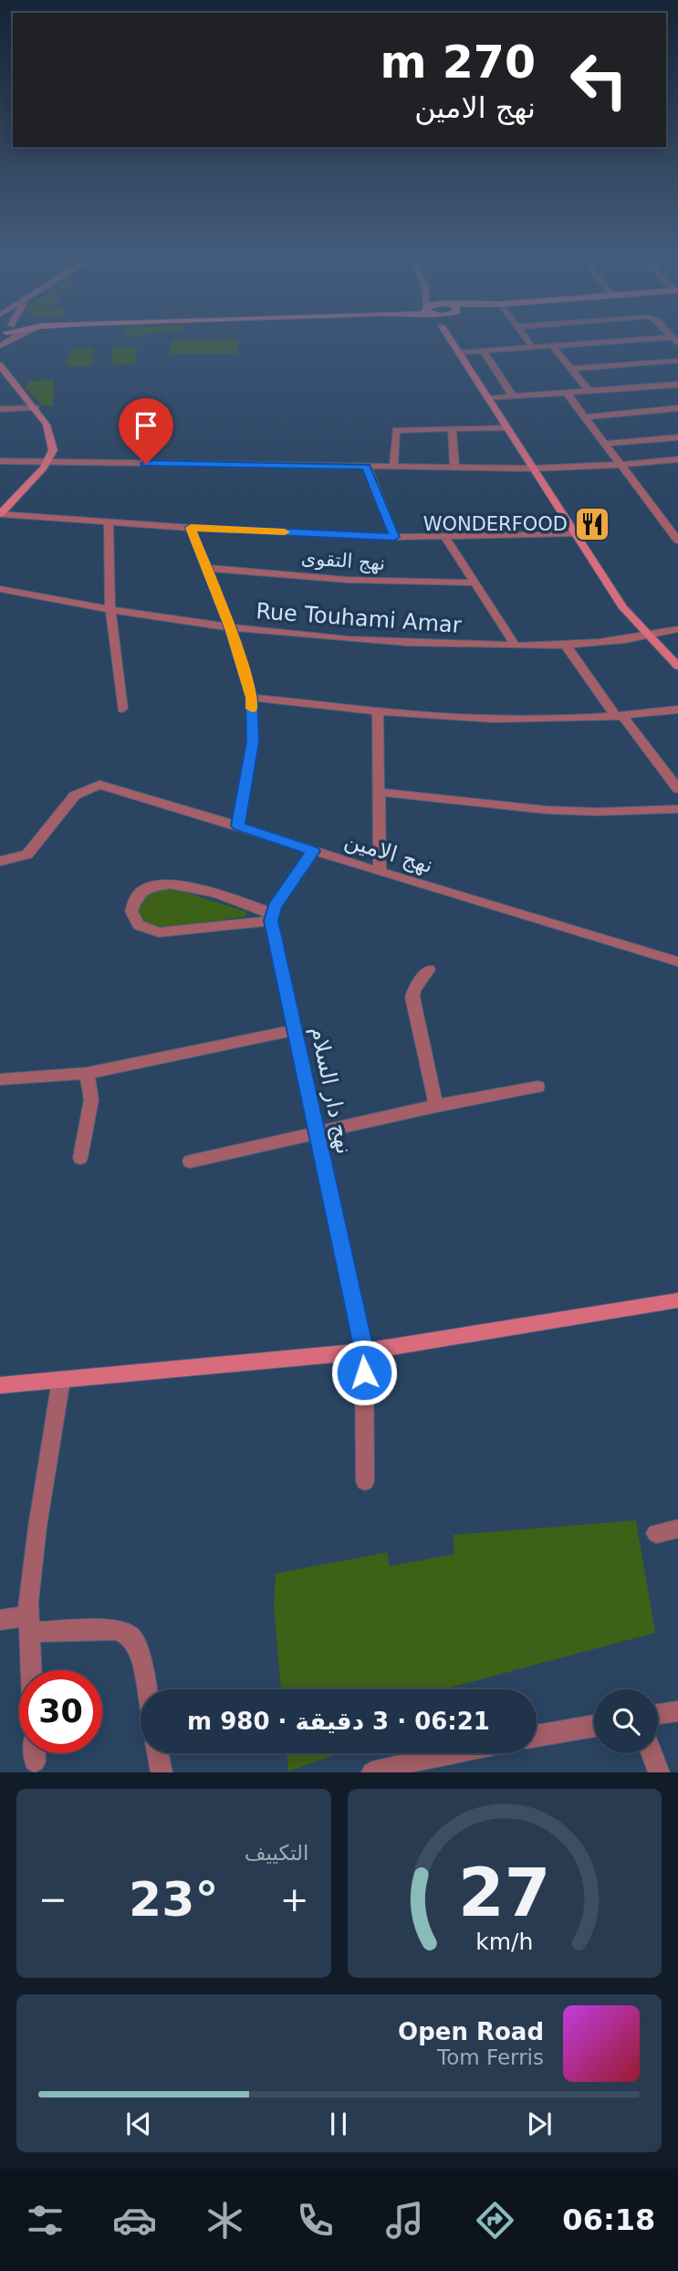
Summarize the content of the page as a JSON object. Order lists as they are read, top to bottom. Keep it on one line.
{"streets":{"street":["نهج التقوى","Rue Touhami Amar","نهج الامين","نهج دار السلام"]},"places":{"restaurant":["WONDERFOOD"]},"page":{"turn":["270 m","نهج الامين"],"limit":"30","trip":"06:21 · 3 دقيقة · 980 m","tile":"التكييف","heat":["−","23°","+"],"song":["Open Road","Tom Ferris"],"tabs":"06:18","gauge":["27","km/h"]}}
